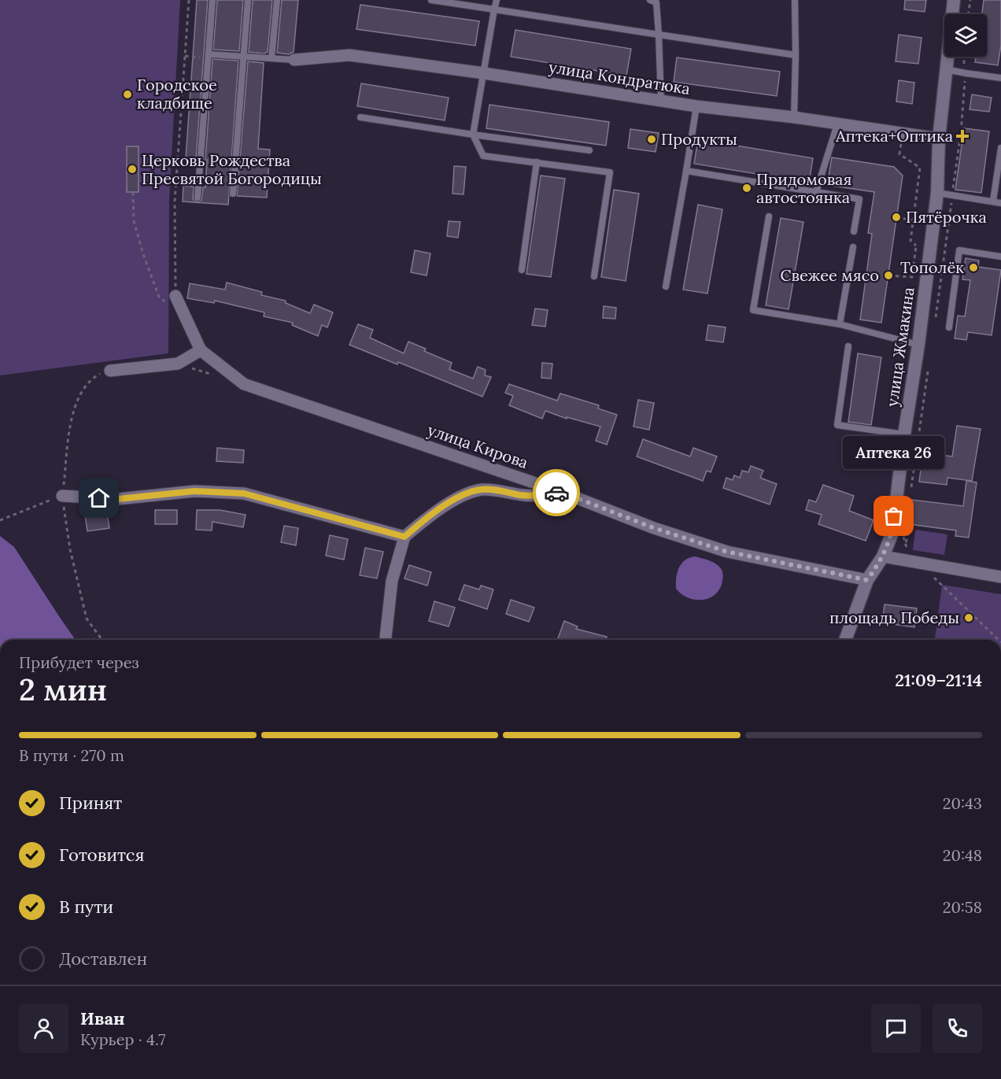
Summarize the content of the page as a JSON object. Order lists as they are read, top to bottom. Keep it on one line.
{"streets":{"street":["улица Кондратюка","улица Жмакина","улица Кирова"]},"crossings":[["улица Кондратюка","улица Жмакина"]],"places":{"other":["Городское кладбище","Продукты","Церковь Рождества Пресвятой Богородицы","Придомовая автостоянка","Пятёрочка","Тополёк","Свежее мясо","Аптека 26","площадь Победы"],"health":["Аптека+Оптика"]},"page":{"bubble":"Аптека 26","heading":["2 мин","Прибудет через","21:09–21:14"],"panel":["Иван","Курьер · 4.7"],"bar":"В пути · 270 m","list":[["Принят","20:43"],["Готовится","20:48"],["В пути","20:58"],"Доставлен"]}}
